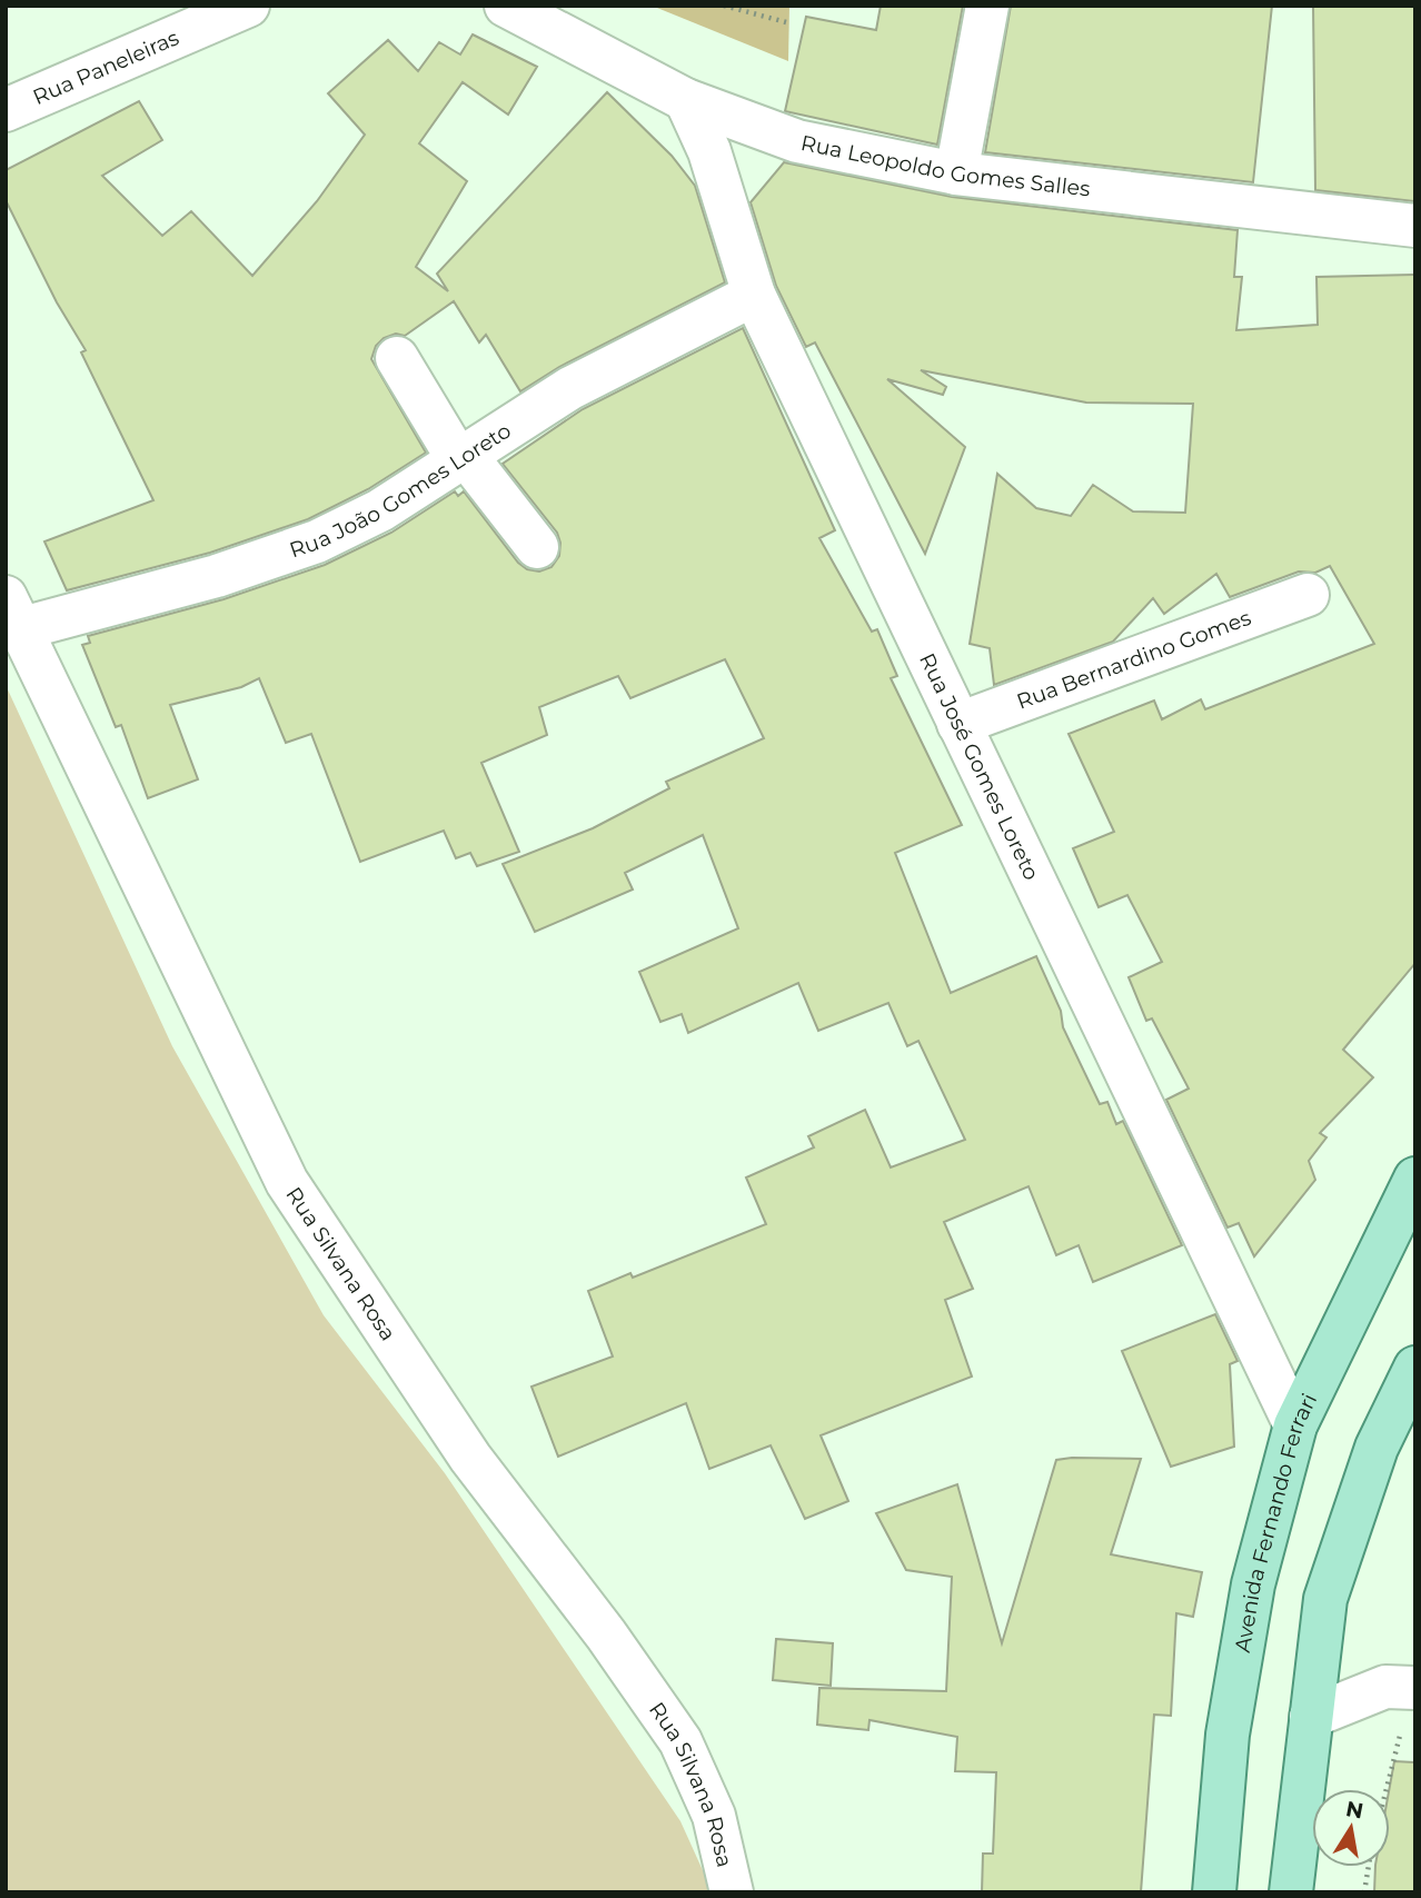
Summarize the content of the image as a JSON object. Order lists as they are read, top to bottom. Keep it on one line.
{"streets":{"main road":["Avenida Fernando Ferrari"],"street":["Rua Paneleiras","Rua Leopoldo Gomes Salles","Rua João Gomes Loreto","Rua Bernardino Gomes","Rua José Gomes Loreto","Rua Silvana Rosa"]},"crossings":[["Rua Leopoldo Gomes Salles","Rua José Gomes Loreto"],["Rua João Gomes Loreto","Rua José Gomes Loreto"],["Rua João Gomes Loreto","Rua Silvana Rosa"],["Rua Bernardino Gomes","Rua José Gomes Loreto"],["Rua José Gomes Loreto","Avenida Fernando Ferrari"]],"north":"top"}
